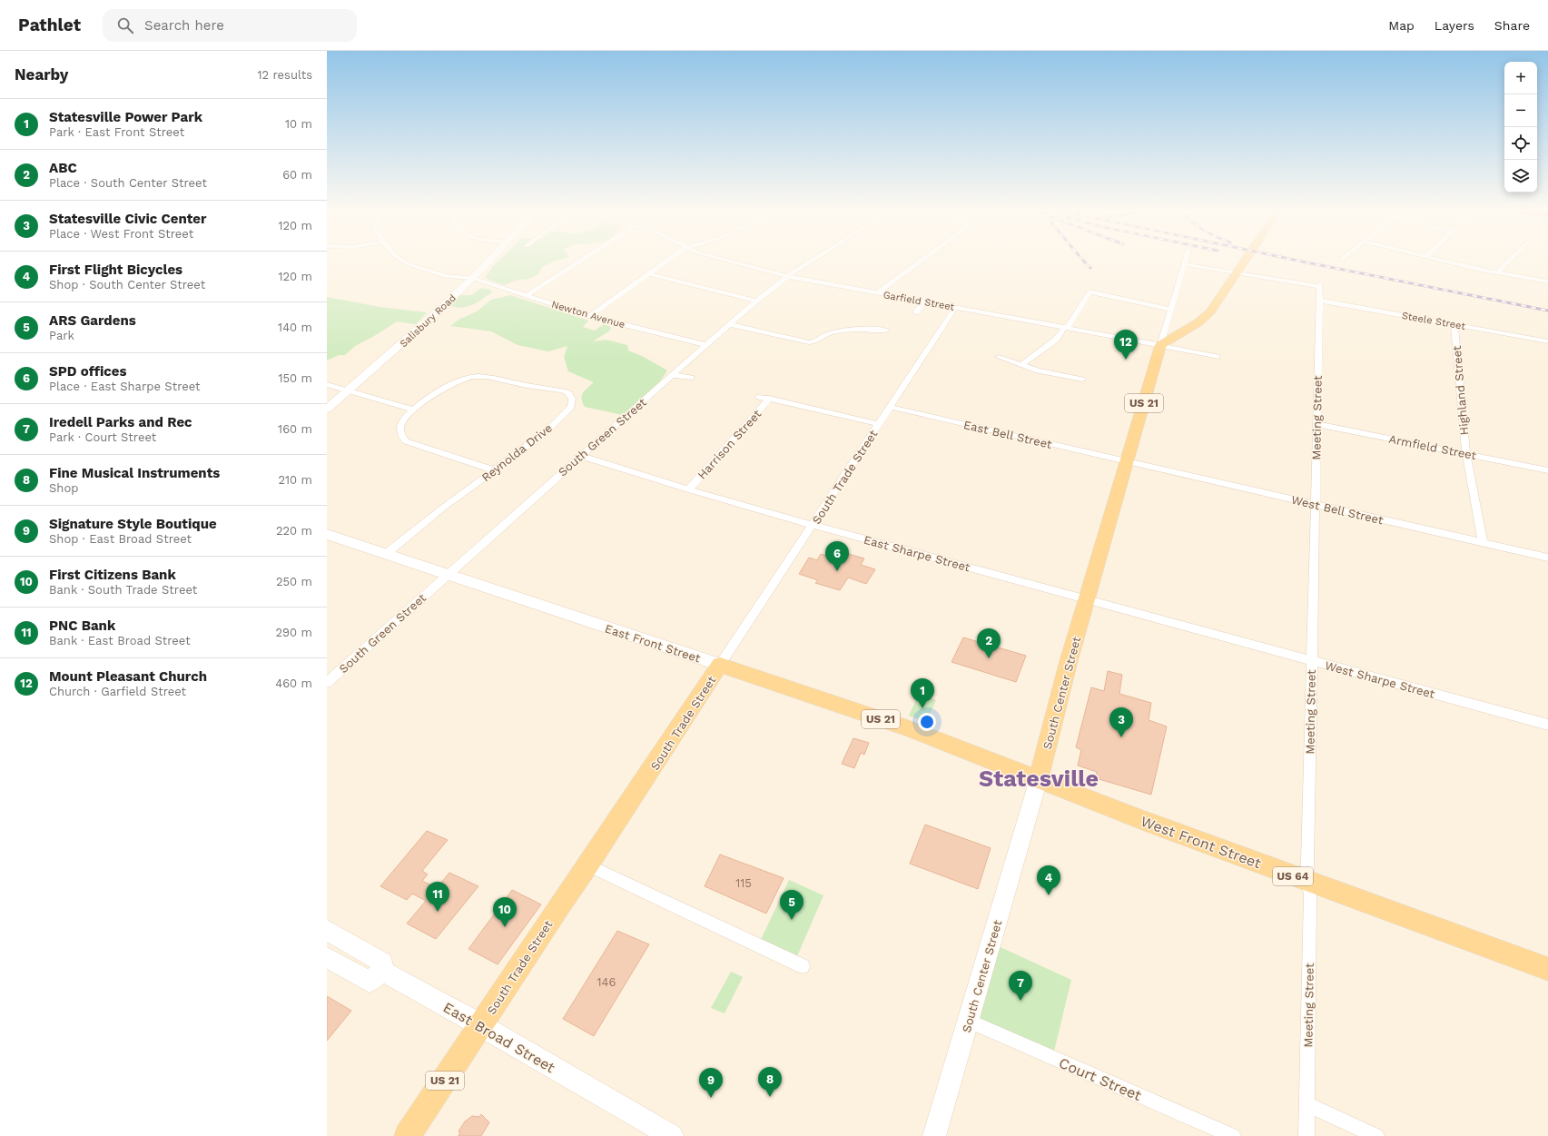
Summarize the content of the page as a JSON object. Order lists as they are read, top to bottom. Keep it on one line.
{"streets":{"main road":["US 21","South Trade Street","East Front Street","South Center Street","West Front Street","US 64"],"street":["Garfield Street","Newton Avenue","Salisbury Road","Steele Street","Highland Street","Meeting Street","East Bell Street","South Green Street","Harrison Street","Armfield Street","Reynolda Drive","West Bell Street","East Sharpe Street","West Sharpe Street","East Broad Street","Court Street"]},"crossings":[["Garfield Street","South Green Street"],["Garfield Street","South Trade Street"],["Garfield Street","South Center Street"],["Newton Avenue","Salisbury Road"],["Newton Avenue","South Green Street"],["Steele Street","Highland Street"],["Steele Street","Meeting Street"],["Highland Street","Armfield Street"],["Highland Street","West Bell Street"],["Meeting Street","Armfield Street"],["Meeting Street","West Bell Street"],["Meeting Street","West Sharpe Street"],["Meeting Street","West Front Street"],["East Bell Street","South Trade Street"],["East Bell Street","West Bell Street"],["East Bell Street","South Center Street"],["South Green Street","East Sharpe Street"],["South Green Street","East Front Street"],["Harrison Street","East Sharpe Street"],["Reynolda Drive","East Front Street"],["South Trade Street","East Sharpe Street"],["South Trade Street","East Front Street"],["South Trade Street","East Broad Street"],["West Bell Street","South Center Street"],["East Sharpe Street","West Sharpe Street"],["East Sharpe Street","South Center Street"],["East Front Street","South Center Street"],["East Front Street","West Front Street"],["West Sharpe Street","South Center Street"],["South Center Street","West Front Street"],["South Center Street","Court Street"]],"districts":["Statesville"],"house_numbers":["115","146"],"page":{"header":"Pathlet","search":"Search here","nav":["Map","Layers","Share"],"heading":["Nearby","12 results"],"map_buttons":["+","−"],"list":[{"mark":"1","name":"Statesville Power Park","note":"Park · East Front Street","value":"10 m"},{"mark":"2","name":"ABC","note":"Place · South Center Street","value":"60 m"},{"mark":"3","name":"Statesville Civic Center","note":"Place · West Front Street","value":"120 m"},{"mark":"4","name":"First Flight Bicycles","note":"Shop · South Center Street","value":"120 m"},{"mark":"5","name":"ARS Gardens","note":"Park","value":"140 m"},{"mark":"6","name":"SPD offices","note":"Place · East Sharpe Street","value":"150 m"},{"mark":"7","name":"Iredell Parks and Rec","note":"Park · Court Street","value":"160 m"},{"mark":"8","name":"Fine Musical Instruments","note":"Shop","value":"210 m"},{"mark":"9","name":"Signature Style Boutique","note":"Shop · East Broad Street","value":"220 m"},{"mark":"10","name":"First Citizens Bank","note":"Bank · South Trade Street","value":"250 m"},{"mark":"11","name":"PNC Bank","note":"Bank · East Broad Street","value":"290 m"},{"mark":"12","name":"Mount Pleasant Church","note":"Church · Garfield Street","value":"460 m"}],"pins":["12","6","2","1","3","4","11","5","10","7","8","9"]}}
